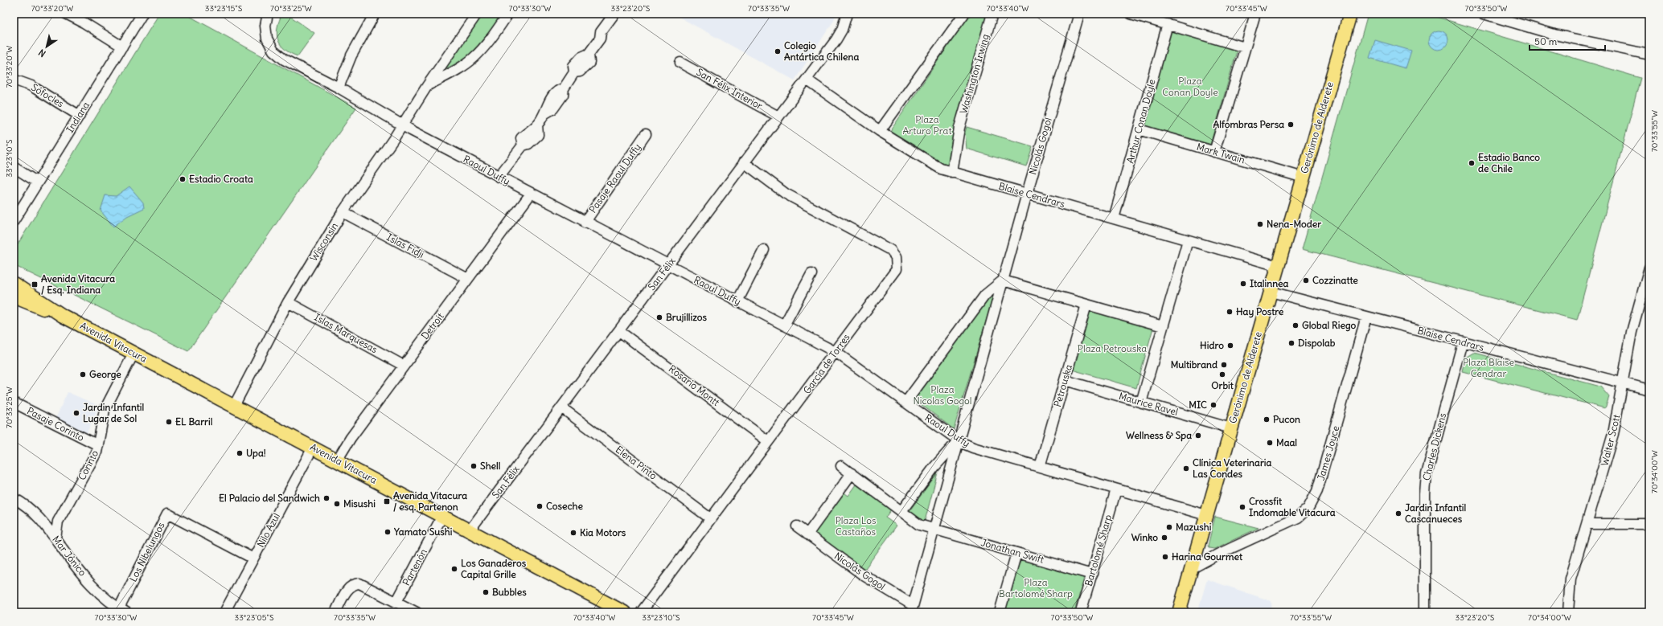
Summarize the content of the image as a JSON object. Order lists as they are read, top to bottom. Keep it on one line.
{"streets":{"main road":["Gerónimo de Alderete","Avenida Vitacura"],"street":["Washington Irwing","San Félix Interior","Sófocles","Indiana","Arthur Conan Doyle","Nicolás Gogol","Mark Twain","Raoul Duffy","Pasaje Raoul Duffy","Blaise Cendrars","Wisconsin","Islas Fidji","San Félix","Detroit","Islas Marquesas","García de Torres","Rosario Montt","Petrouska","Maurice Ravel","Pasaje Corinto","Walter Scott","Charles Dickens","James Joyce","Elena Pinto","Corinto","Nilo Azul","Bartolomé Sharp","Jonathan Swift","Los Nibelungos","Mar Jónico","Partenón"]},"crossings":[["Washington Irwing","Blaise Cendrars"],["San Félix Interior","San Félix"],["Sófocles","Indiana"],["Arthur Conan Doyle","Mark Twain"],["Arthur Conan Doyle","Blaise Cendrars"],["Gerónimo de Alderete","Mark Twain"],["Gerónimo de Alderete","Raoul Duffy"],["Gerónimo de Alderete","Blaise Cendrars"],["Gerónimo de Alderete","Maurice Ravel"],["Gerónimo de Alderete","James Joyce"],["Nicolás Gogol","Raoul Duffy"],["Nicolás Gogol","Blaise Cendrars"],["Nicolás Gogol","Jonathan Swift"],["Raoul Duffy","Pasaje Raoul Duffy"],["Raoul Duffy","Wisconsin"],["Raoul Duffy","San Félix"],["Raoul Duffy","Detroit"],["Raoul Duffy","García de Torres"],["Raoul Duffy","Petrouska"],["Raoul Duffy","Bartolomé Sharp"],["Blaise Cendrars","San Félix"],["Blaise Cendrars","Walter Scott"],["Blaise Cendrars","Charles Dickens"],["Blaise Cendrars","James Joyce"],["Wisconsin","Islas Fidji"],["Wisconsin","Islas Marquesas"],["Wisconsin","Avenida Vitacura"],["Islas Fidji","Detroit"],["San Félix","Avenida Vitacura"],["San Félix","García de Torres"],["San Félix","Rosario Montt"],["San Félix","Elena Pinto"],["Detroit","Islas Marquesas"],["Detroit","Avenida Vitacura"],["Avenida Vitacura","Corinto"],["Avenida Vitacura","Nilo Azul"],["Avenida Vitacura","Partenón"],["García de Torres","Rosario Montt"],["García de Torres","Elena Pinto"],["Petrouska","Maurice Ravel"],["Pasaje Corinto","Corinto"],["Corinto","Mar Jónico"],["Nilo Azul","Los Nibelungos"],["Bartolomé Sharp","Jonathan Swift"],["Los Nibelungos","Mar Jónico"]],"parks":["Plaza Conan Doyle","Plaza Arturo Prat","Plaza Petrouska","Plaza Blaise Cendrar","Plaza Nicolas Gogol","Plaza Los Castaños","Plaza Bartolomé Sharp"],"places":{"other":["Colegio Antártica Chilena","Alfombras Persa","Estadio Banco de Chile","Estadio Croata","Nena-Moder","Cozzinatte","Italinnea","Hay Postre","Brujillizos","Global Riego","Dispolab","Hidro","Multibrand","George","Orbit","MIC","Jardin Infantil Lugar de Sol","Pucon","EL Barril","Wellness & Spa","Maal","Upa!","Shell","Clínica Veterinaria Las Condes","El Palacio del Sandwich","Misushi","Coseche","Crossfit Indomable Vitacura","Jardin Infantil Cascanueces","Mazushi","Yamato Sushi","Kia Motors","Winko","Harina Gourmet","Los Ganaderos Capital Grille","Bubbles"],"transit":["Avenida Vitacura / Esq. Indiana","Avenida Vitacura / esq. Partenon"]},"scale_bar":"50 m","north":"bottom left","coordinates":["70°33'20\"W","33°23'15\"S","70°33'25\"W","70°33'30\"W","33°23'20\"S","70°33'35\"W","70°33'40\"W","70°33'45\"W","70°33'50\"W","70°33'55\"W","33°23'10\"S","70°34'00\"W","33°23'05\"S"]}
